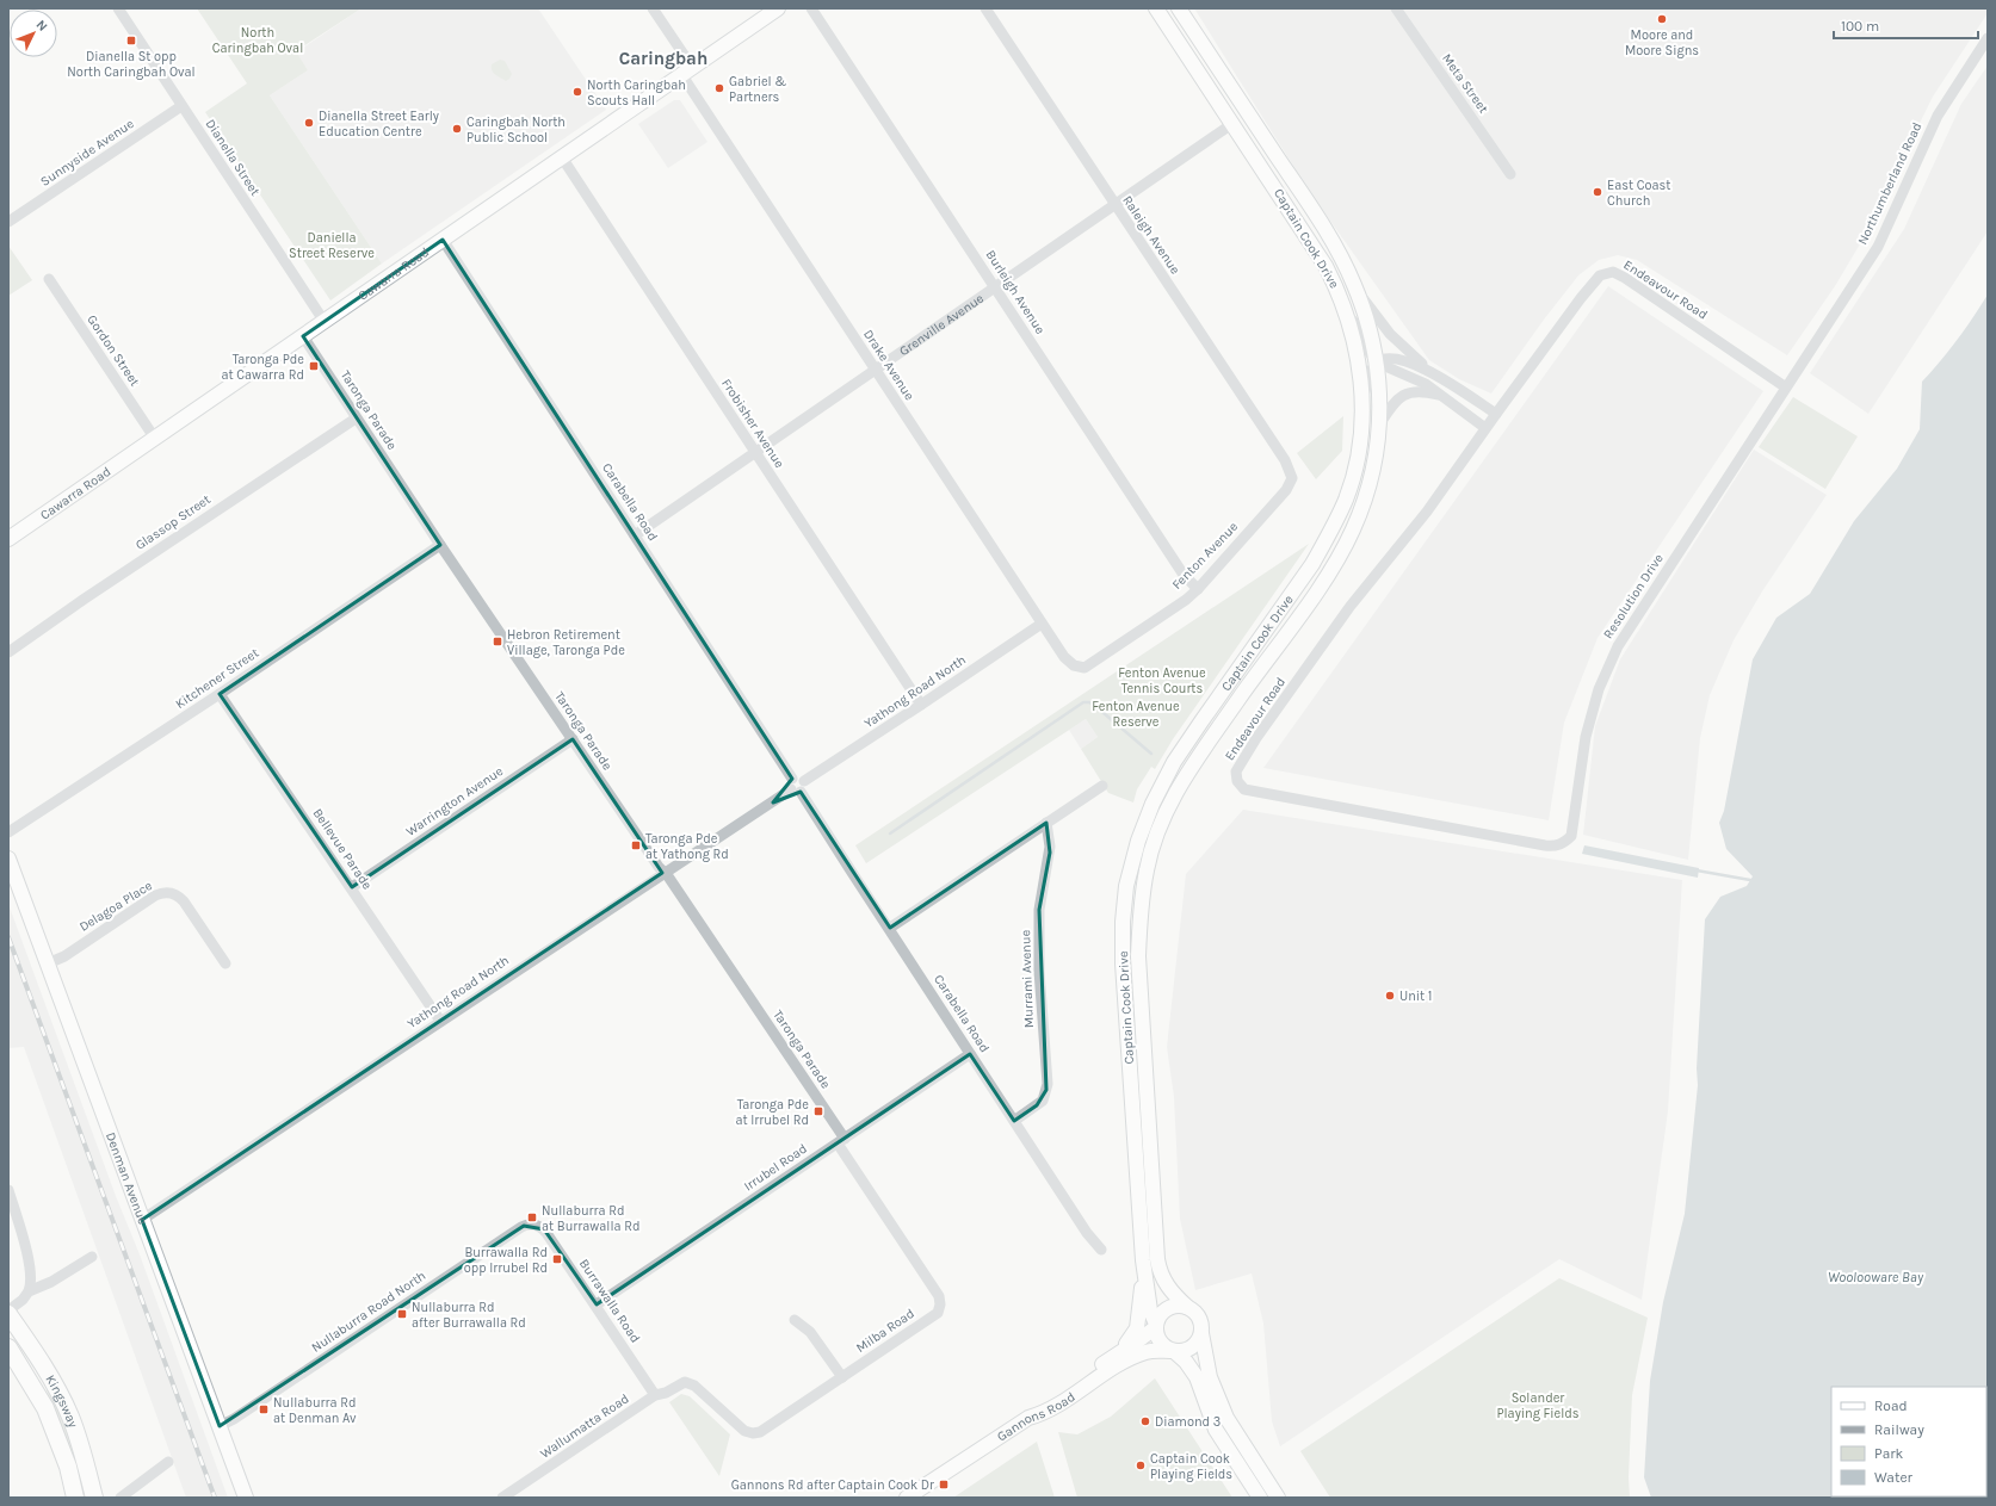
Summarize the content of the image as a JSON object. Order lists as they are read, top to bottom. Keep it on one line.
{"streets":{"main road":["Captain Cook Drive","Cawarra Road","Grenville Avenue","Denman Avenue","Kingsway","Gannons Road"],"street":["Meta Street","Sunnyside Avenue","Dianella Street","Northumberland Road","Raleigh Avenue","Endeavour Road","Burleigh Avenue","Gordon Street","Drake Avenue","Taronga Parade","Frobisher Avenue","Carabella Road","Glassop Street","Fenton Avenue","Resolution Drive","Kitchener Street","Yathong Road North","Warrington Avenue","Bellevue Parade","Delagoa Place","Murrami Avenue","Irrubel Road","Burrawalla Road","Nullaburra Road North","Milba Road","Wallumatta Road"]},"crossings":[["Sunnyside Avenue","Dianella Street"],["Dianella Street","Cawarra Road"],["Northumberland Road","Endeavour Road"],["Northumberland Road","Resolution Drive"],["Raleigh Avenue","Grenville Avenue"],["Raleigh Avenue","Fenton Avenue"],["Captain Cook Drive","Grenville Avenue"],["Captain Cook Drive","Gannons Road"],["Cawarra Road","Gordon Street"],["Cawarra Road","Drake Avenue"],["Cawarra Road","Taronga Parade"],["Cawarra Road","Frobisher Avenue"],["Cawarra Road","Carabella Road"],["Endeavour Road","Resolution Drive"],["Burleigh Avenue","Grenville Avenue"],["Burleigh Avenue","Fenton Avenue"],["Grenville Avenue","Drake Avenue"],["Grenville Avenue","Frobisher Avenue"],["Grenville Avenue","Carabella Road"],["Drake Avenue","Fenton Avenue"],["Drake Avenue","Yathong Road North"],["Taronga Parade","Glassop Street"],["Taronga Parade","Kitchener Street"],["Taronga Parade","Yathong Road North"],["Taronga Parade","Warrington Avenue"],["Taronga Parade","Irrubel Road"],["Taronga Parade","Milba Road"],["Frobisher Avenue","Yathong Road North"],["Carabella Road","Yathong Road North"],["Carabella Road","Murrami Avenue"],["Carabella Road","Irrubel Road"],["Kitchener Street","Bellevue Parade"],["Yathong Road North","Bellevue Parade"],["Yathong Road North","Denman Avenue"],["Warrington Avenue","Bellevue Parade"],["Delagoa Place","Denman Avenue"],["Irrubel Road","Burrawalla Road"],["Irrubel Road","Milba Road"],["Denman Avenue","Nullaburra Road North"],["Burrawalla Road","Nullaburra Road North"],["Burrawalla Road","Wallumatta Road"],["Milba Road","Wallumatta Road"]],"districts":["Caringbah"],"water":["Woolooware Bay"],"parks":["North Caringbah Oval","Daniella Street Reserve","Fenton Avenue Tennis Courts","Fenton Avenue Reserve","Solander Playing Fields"],"places":{"other":["Moore and Moore Signs","Gabriel & Partners","North Caringbah Scouts Hall","Dianella Street Early Education Centre","Caringbah North Public School","East Coast Church","Unit 1","Diamond 3","Captain Cook Playing Fields"],"transit":["Dianella St opp North Caringbah Oval","Taronga Pde at Cawarra Rd","Hebron Retirement Village, Taronga Pde","Taronga Pde at Yathong Rd","Taronga Pde at Irrubel Rd","Nullaburra Rd at Burrawalla Rd","Burrawalla Rd opp Irrubel Rd","Nullaburra Rd after Burrawalla Rd","Nullaburra Rd at Denman Av","Gannons Rd after Captain Cook Dr"]},"legend":["Road","Railway","Park","Water"],"scale_bar":"100 m","north":"top right"}
